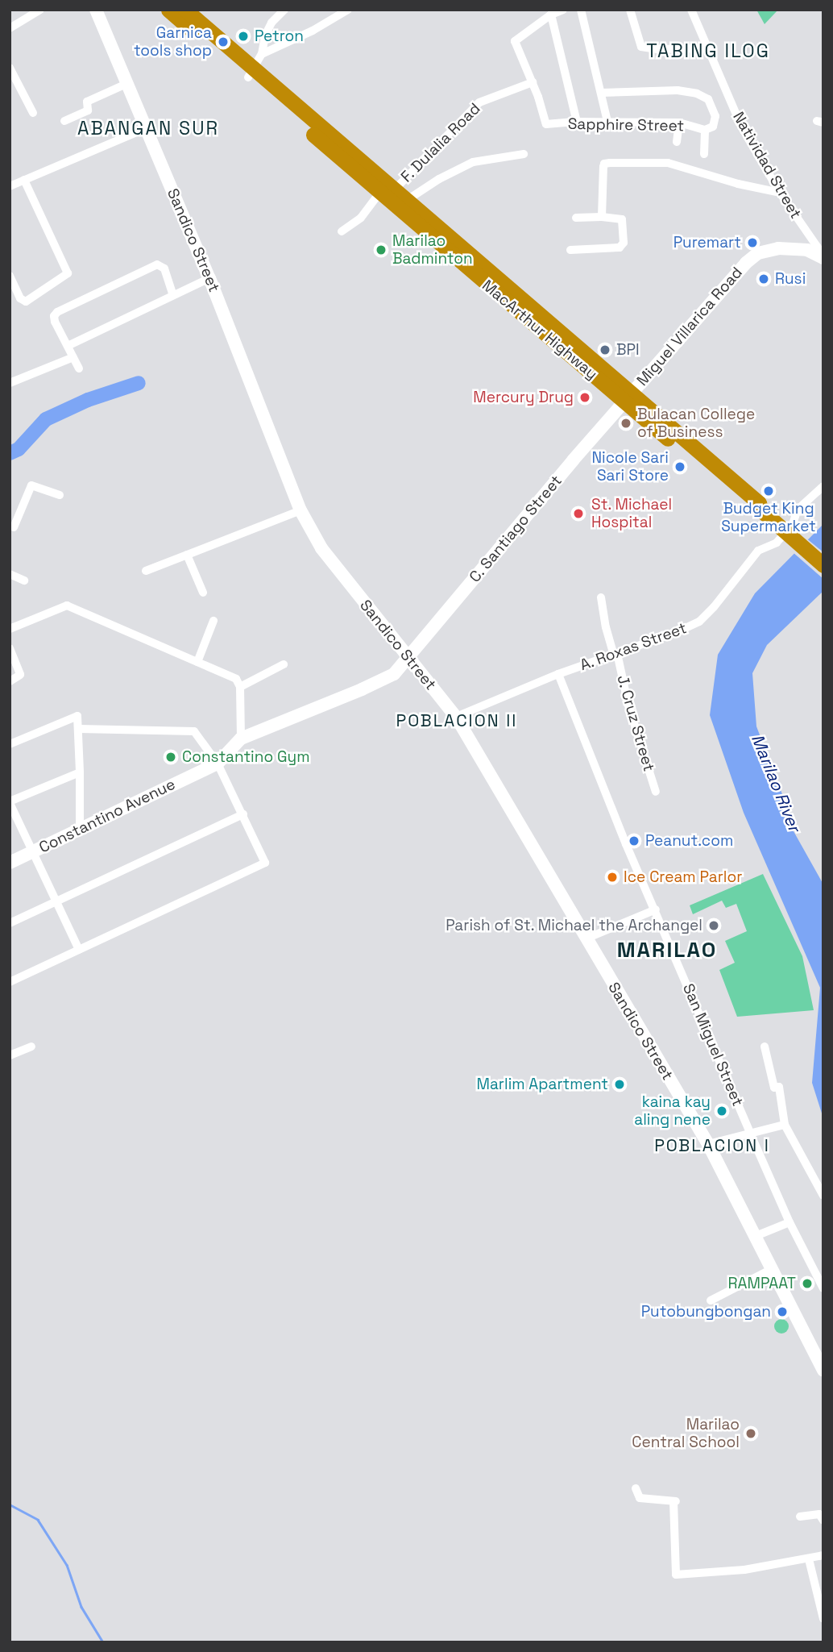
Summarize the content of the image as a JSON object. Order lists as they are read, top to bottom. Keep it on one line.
{"streets":{"highway":["MacArthur Highway"],"main road":["Sandico Street","Miguel Villarica Road","C. Santiago Street","Constantino Avenue"],"street":["Sapphire Street","F. Dulalia Road","Natividad Street","A. Roxas Street","J. Cruz Street","San Miguel Street"]},"crossings":[["Sapphire Street","F. Dulalia Road"],["F. Dulalia Road","MacArthur Highway"],["Natividad Street","Miguel Villarica Road"],["Sandico Street","C. Santiago Street"],["Sandico Street","A. Roxas Street"],["Sandico Street","Constantino Avenue"],["Miguel Villarica Road","MacArthur Highway"],["Miguel Villarica Road","C. Santiago Street"],["MacArthur Highway","C. Santiago Street"],["C. Santiago Street","Constantino Avenue"],["A. Roxas Street","J. Cruz Street"],["A. Roxas Street","San Miguel Street"]],"districts":["TABING ILOG","ABANGAN SUR","POBLACION II","MARILAO","POBLACION I"],"water":["Marilao River"],"places":["Petron","Garnica tools shop","Puremart","Marilao Badminton","Rusi","BPI","Mercury Drug","Bulacan College of Business","Nicole Sari Sari Store","Budget King Supermarket","St. Michael Hospital","Constantino Gym","Peanut.com","Ice Cream Parlor","Parish of St. Michael the Archangel","Marlim Apartment","kaina kay aling nene","RAMPAAT","Putobungbongan","Marilao Central School"]}
